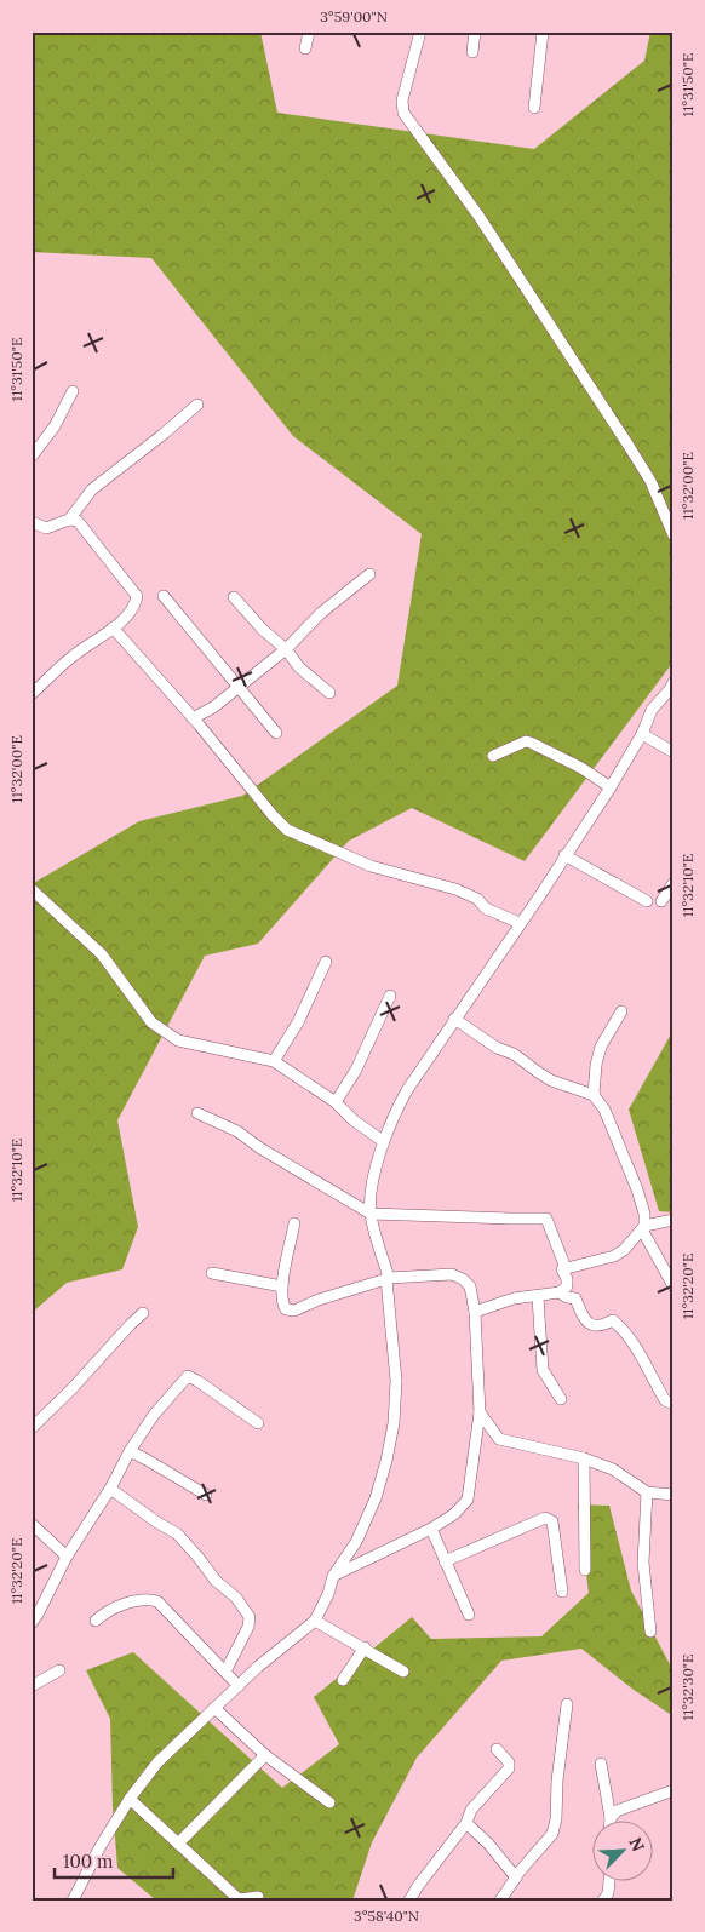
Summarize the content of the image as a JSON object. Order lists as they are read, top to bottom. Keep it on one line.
{"scale_bar":"100 m","north":"top right","coordinates":["3°59'00\"N","11°31'50\"E","11°32'00\"E","11°32'10\"E","11°32'20\"E","11°32'30\"E","3°58'40\"N"]}
